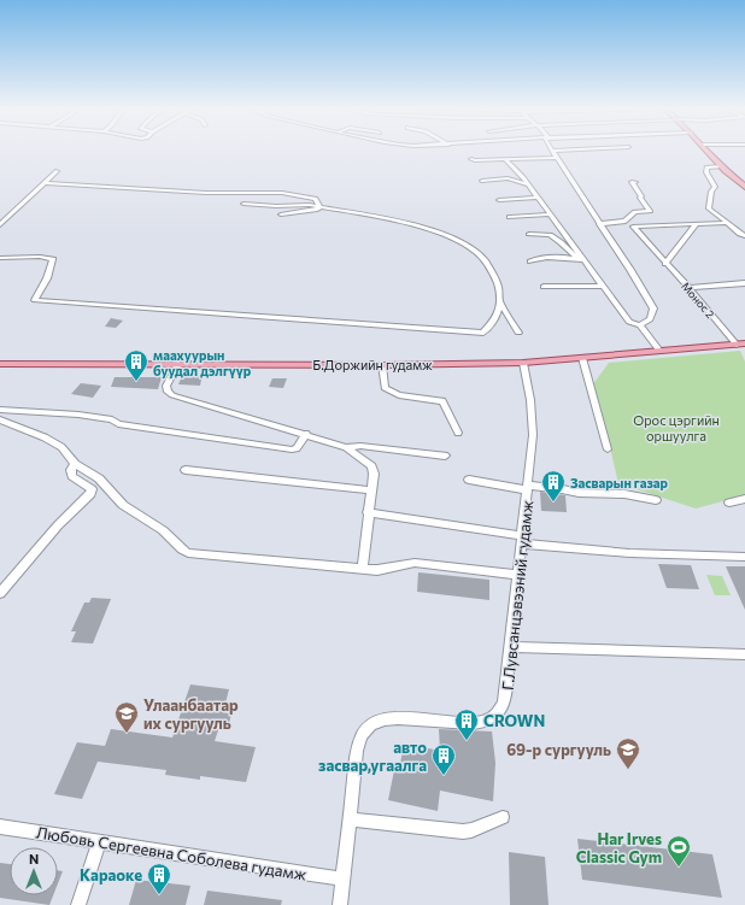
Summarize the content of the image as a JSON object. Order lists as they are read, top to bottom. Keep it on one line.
{"streets":{"main road":["Б.Доржийн гудамж"],"street":["Монос 2","Г.Лувсанцэвээний гудамж","Любовь Сергеевна Соболева гудамж"]},"crossings":[["Монос 2","Б.Доржийн гудамж"],["Б.Доржийн гудамж","Г.Лувсанцэвээний гудамж"],["Г.Лувсанцэвээний гудамж","Любовь Сергеевна Соболева гудамж"]],"parks":["Орос цэргийн оршуулга"],"places":{"building":["маахуурын буудал дэлгүүр","Засварын газар","CROWN","авто засвар,угаалга","Караоке"],"school or university":["Улаанбаатар их сургууль","69-р сургууль"],"sports":["Har Irves Classic Gym"]},"north":"top"}
